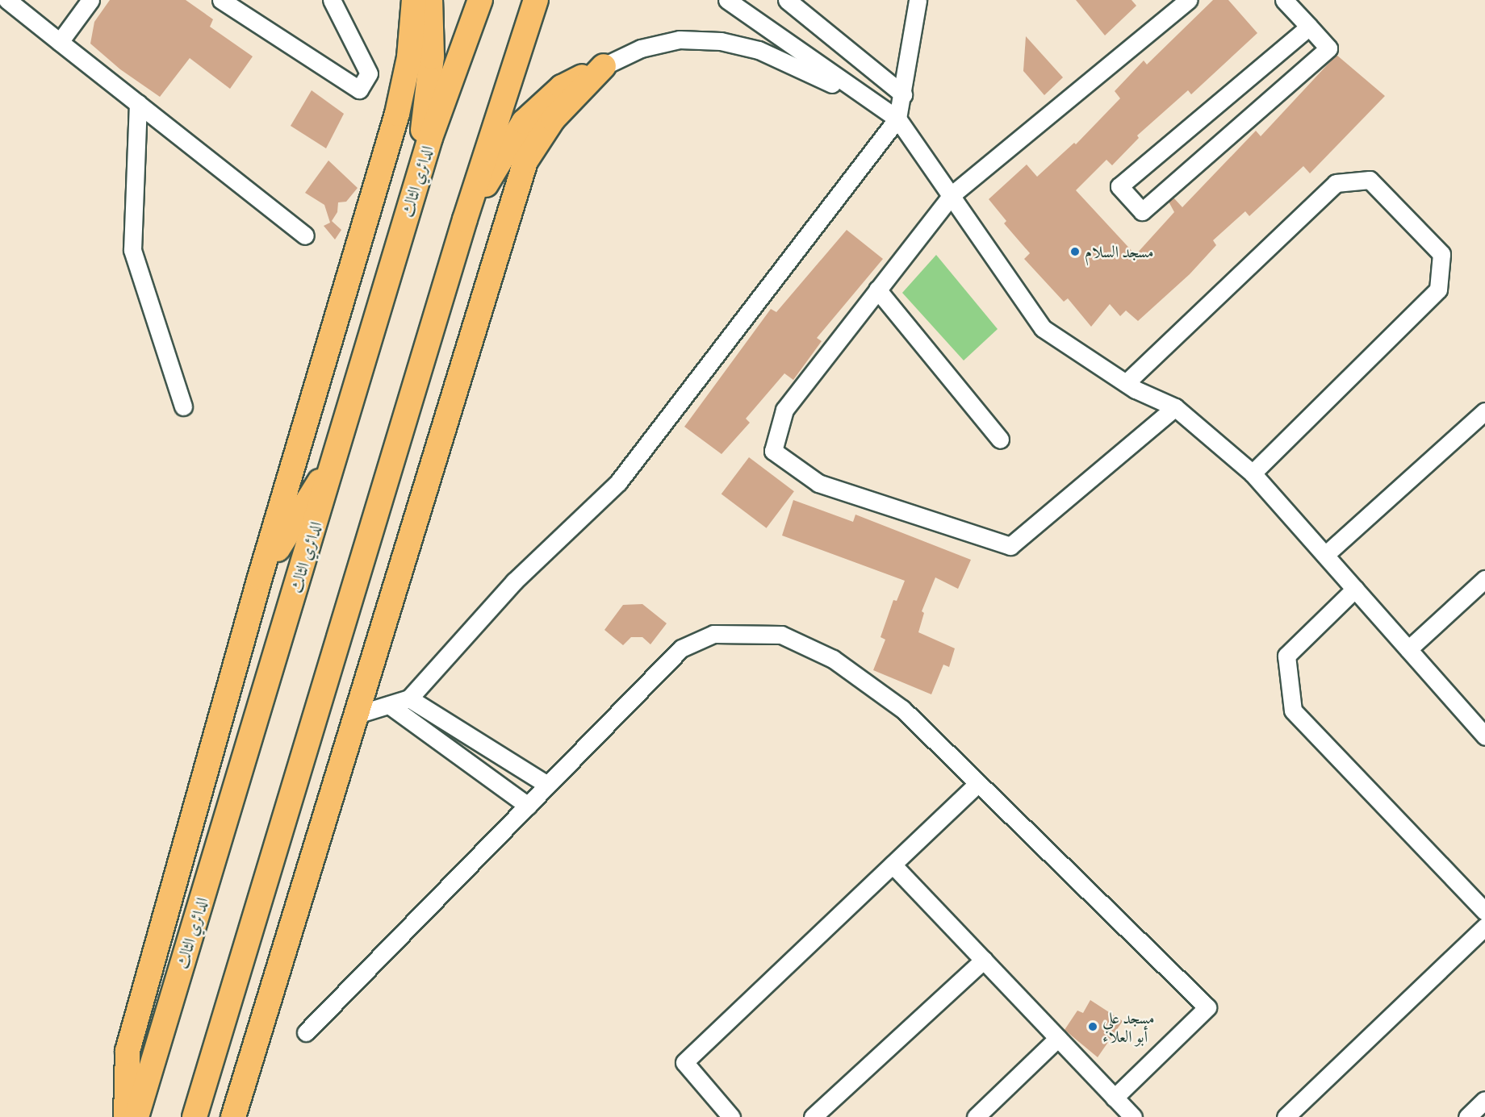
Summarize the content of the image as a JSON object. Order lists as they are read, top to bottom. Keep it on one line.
{"streets":{"highway":["الدائري الثالث"]},"places":["مسجد السلام","مسجد علي أبو العلاء"]}
